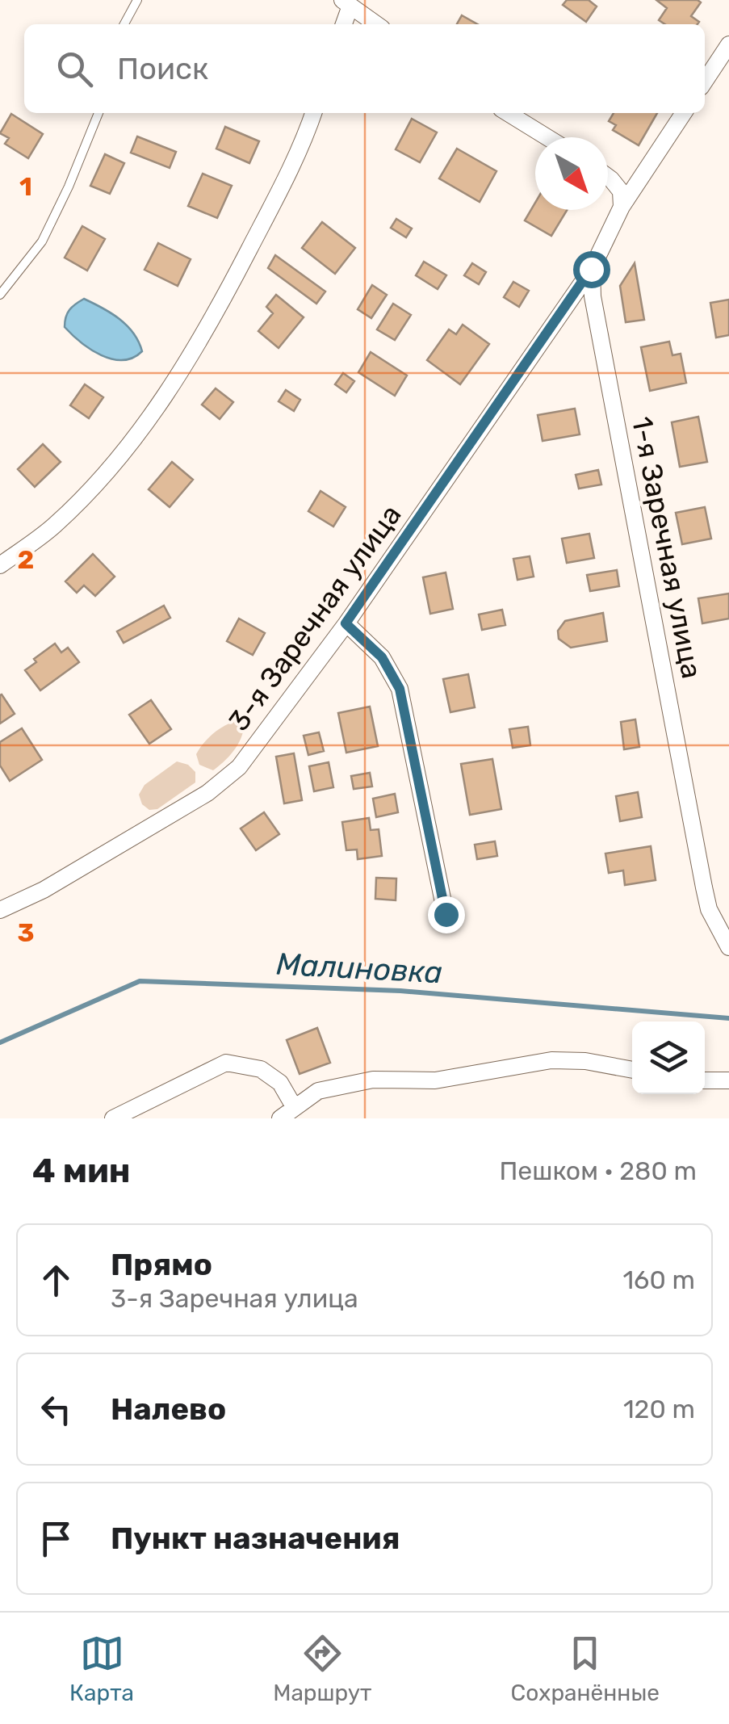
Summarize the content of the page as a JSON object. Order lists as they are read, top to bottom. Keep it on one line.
{"streets":{"street":["1-я Заречная улица","3-я Заречная улица"]},"crossings":[["1-я Заречная улица","3-я Заречная улица"]],"water":["Малиновка"],"north":"bottom right","page":{"search":"Поиск","heading":["4 мин","Пешком · 280 m"],"list":[["Прямо","3-я Заречная улица","160 m"],["Налево","120 m"],"Пункт назначения"],"nav":["Карта","Маршрут","Сохранённые"]},"grid":{"rows":["1","2","3"]}}
